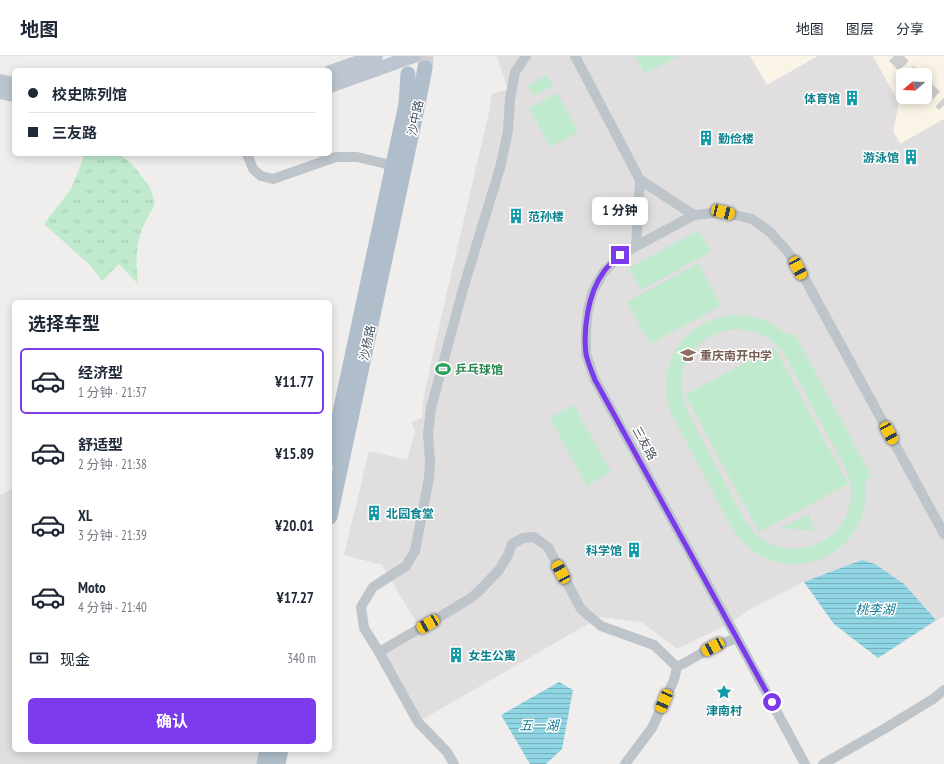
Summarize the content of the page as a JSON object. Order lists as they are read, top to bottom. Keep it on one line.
{"streets":{"main road":["沙中路","沙杨路"],"street":["三友路"]},"crossings":[["沙中路","沙杨路"]],"water":["桃李湖","五一湖"],"places":{"building":["体育馆","勤俭楼","游泳馆","范孙楼","北园食堂","科学馆","女生公寓"],"school or university":["重庆南开中学"],"sports":["乒乓球馆"],"place":["津南村"]},"north":"left","page":{"header":"地图","nav":["地图","图层","分享"],"banner":["校史陈列馆","三友路"],"bubble":"1 分钟","heading":"选择车型","list":[{"name":"经济型","note":"1 分钟 · 21:37","value":"¥11.77"},{"name":"舒适型","note":"2 分钟 · 21:38","value":"¥15.89"},{"name":"XL","note":"3 分钟 · 21:39","value":"¥20.01"},{"name":"Moto","note":"4 分钟 · 21:40","value":"¥17.27"}],"pay":["现金","340 m"],"buttons":"确认"}}
